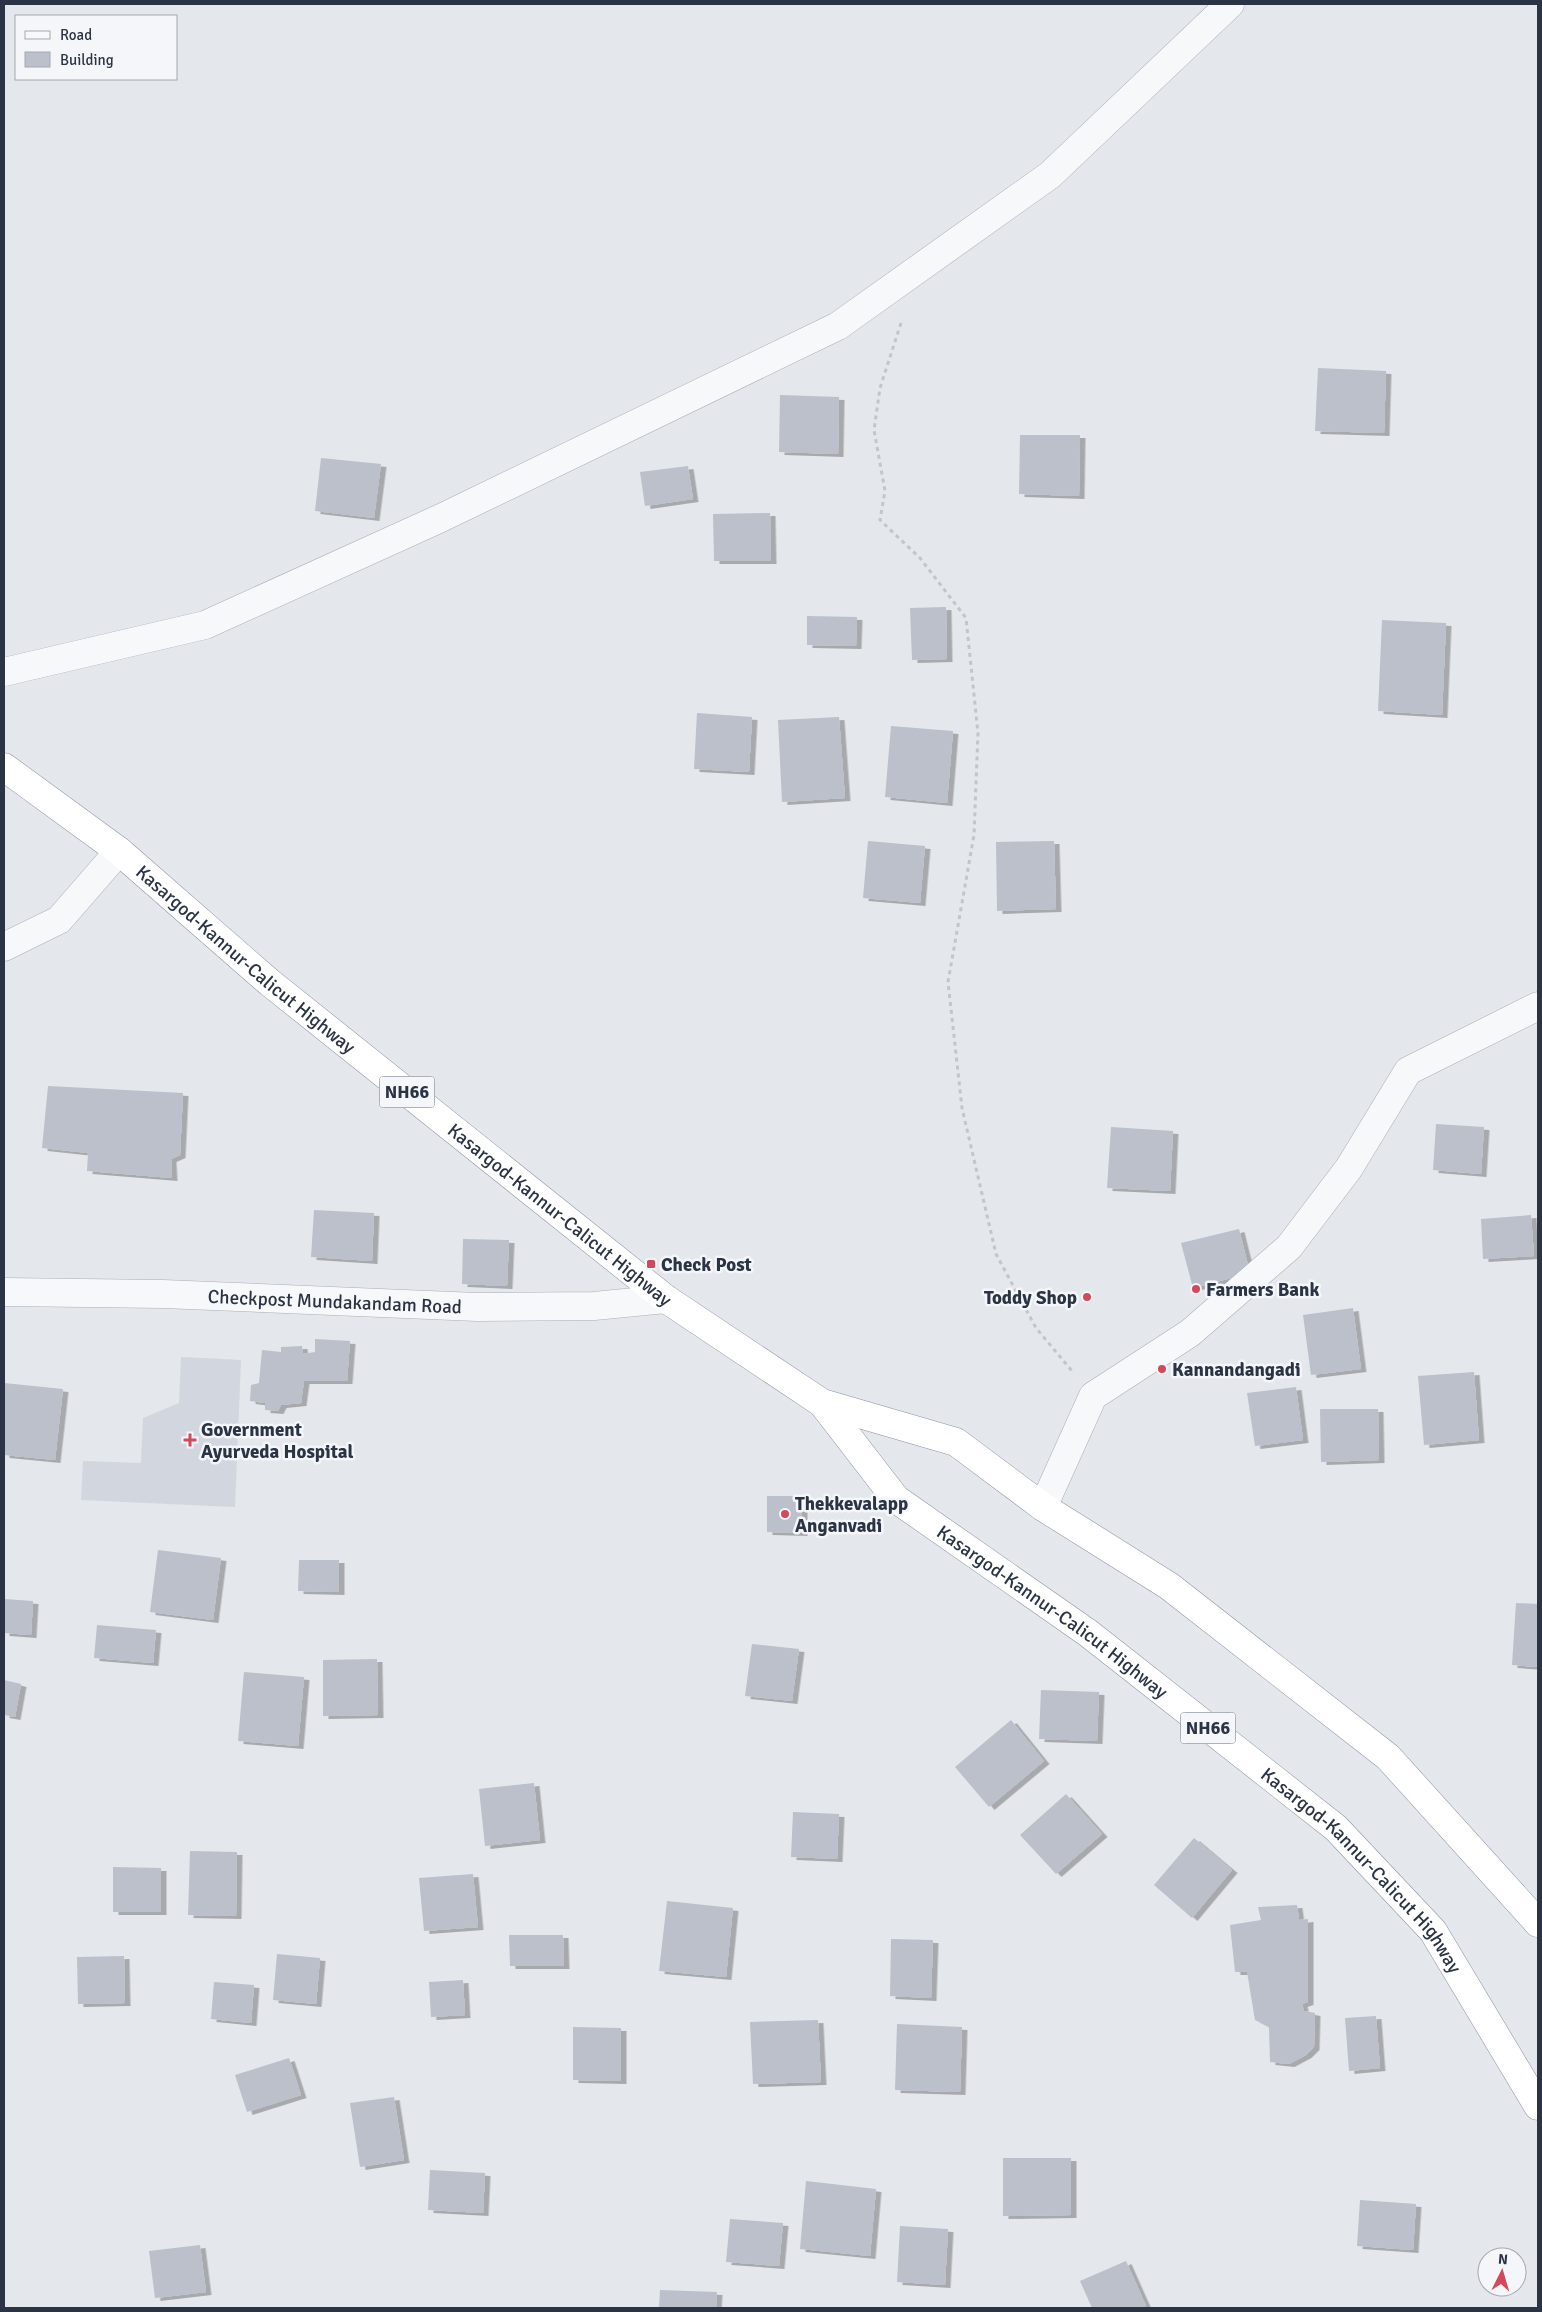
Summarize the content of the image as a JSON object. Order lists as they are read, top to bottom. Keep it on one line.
{"streets":{"highway":["Kasargod-Kannur-Calicut Highway","NH66"],"street":["Checkpost Mundakandam Road"]},"crossings":[["Kasargod-Kannur-Calicut Highway","Checkpost Mundakandam Road"]],"places":{"transit":["Check Post"],"other":["Farmers Bank","Toddy Shop","Kannandangadi","Thekkevalapp Anganvadi"],"health":["Government Ayurveda Hospital"]},"legend":["Road","Building"],"north":"top"}
